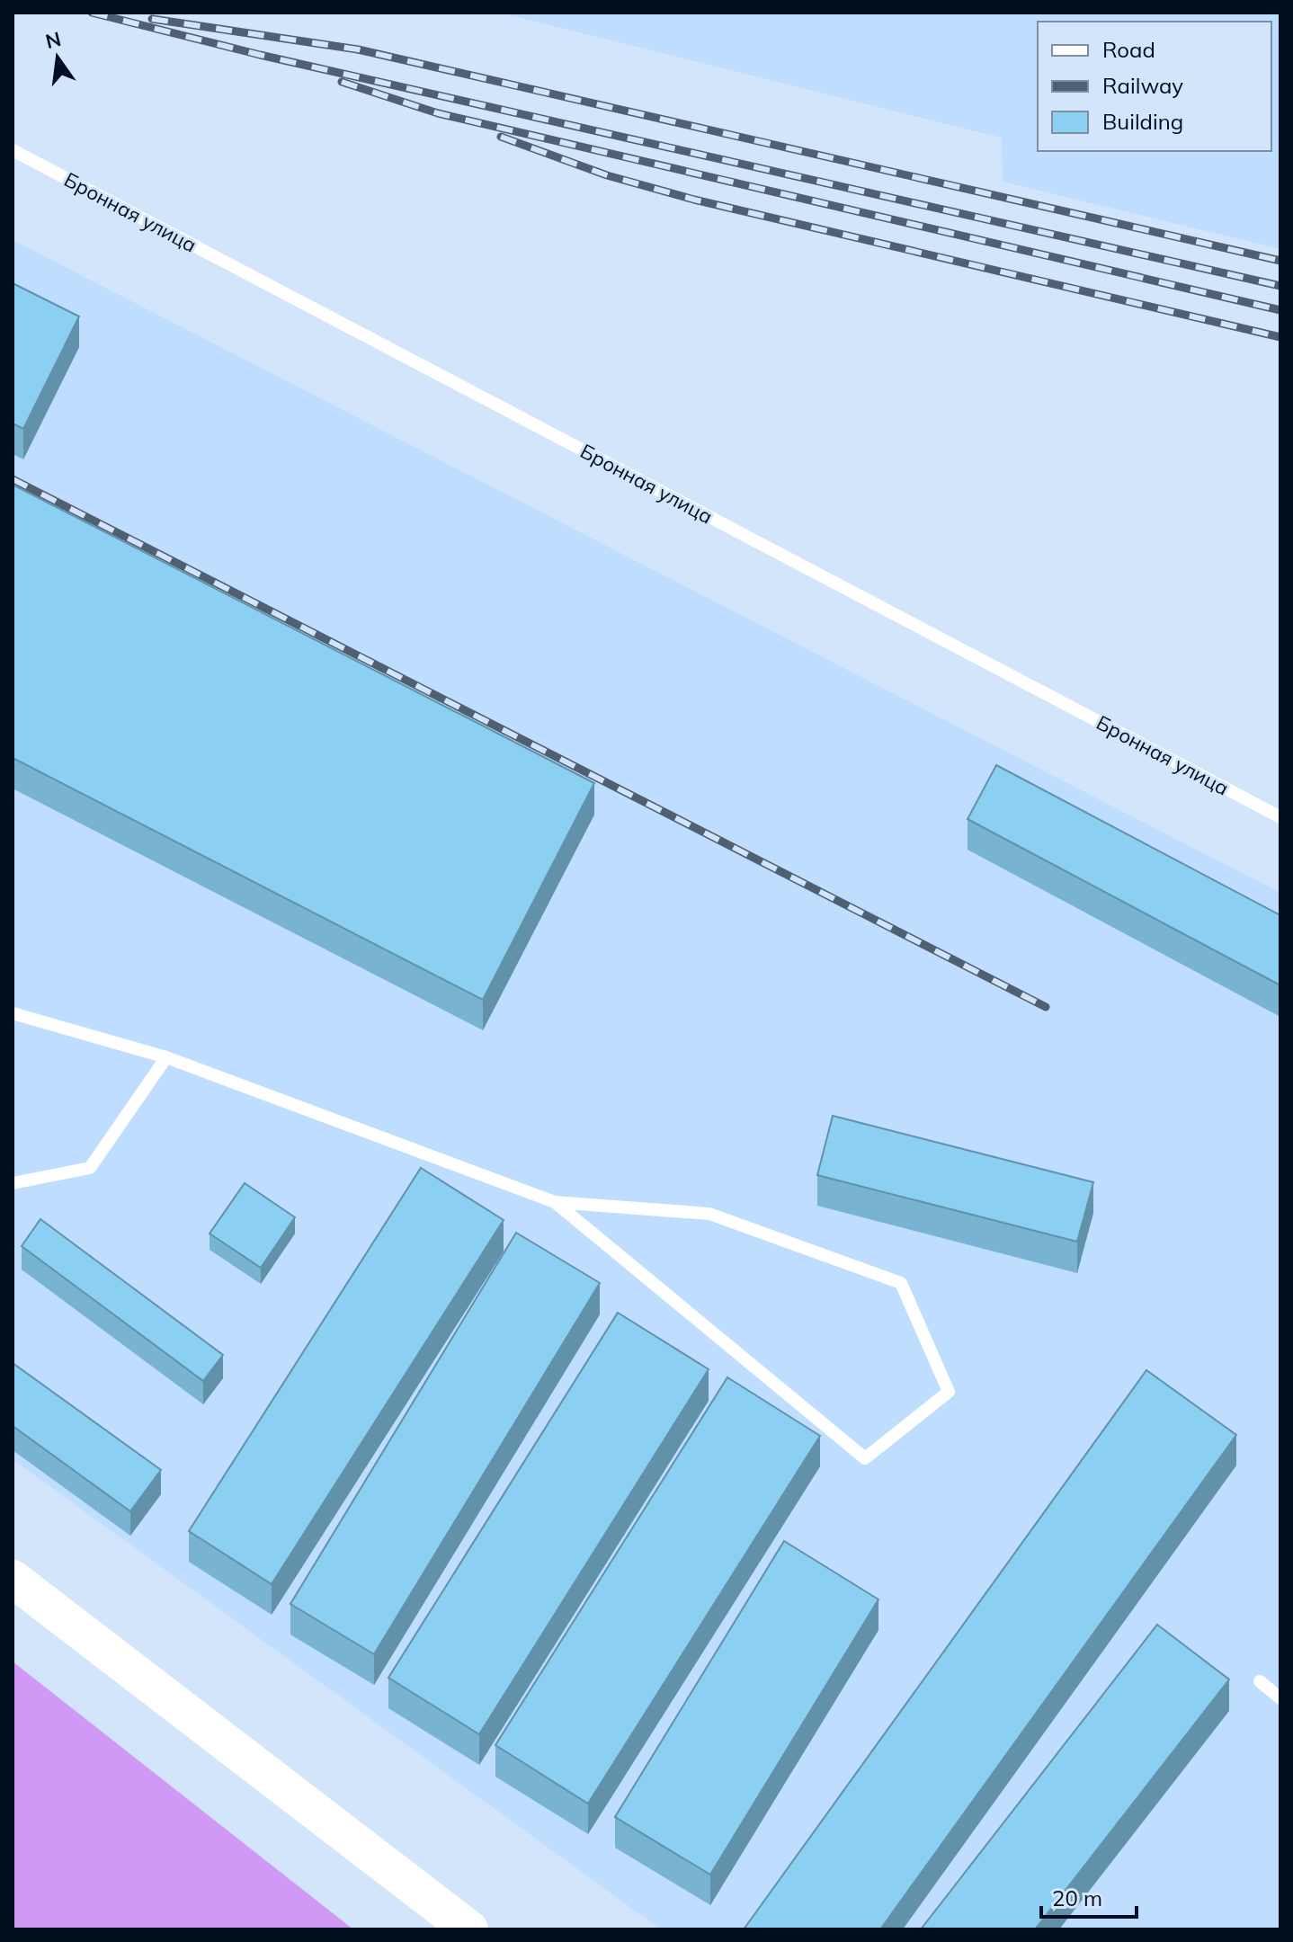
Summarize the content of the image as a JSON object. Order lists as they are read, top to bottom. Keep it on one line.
{"streets":{"lane":["Бронная улица"]},"legend":["Road","Railway","Building"],"scale_bar":"20 m","north":"top"}
